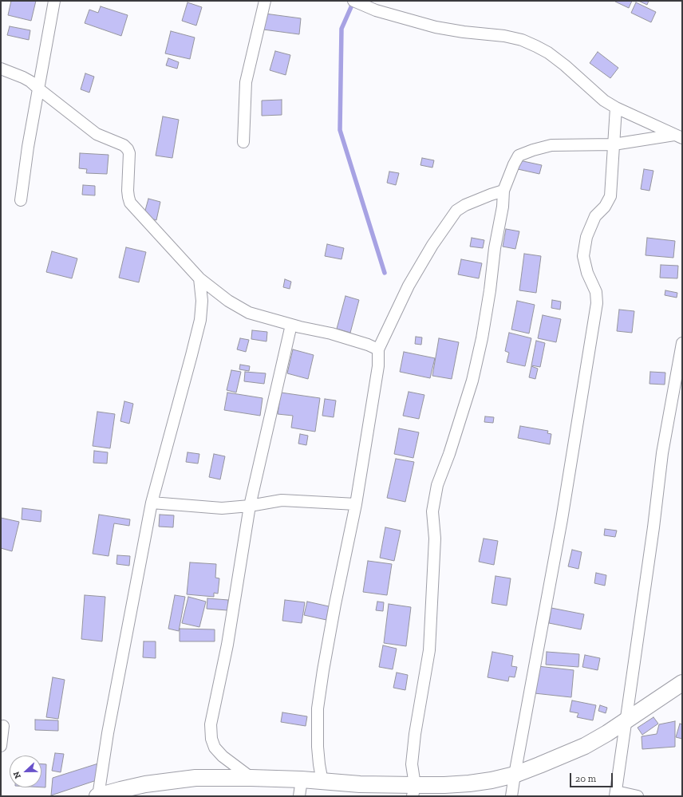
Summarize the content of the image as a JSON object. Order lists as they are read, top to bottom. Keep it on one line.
{"scale_bar":"20 m","north":"left"}
